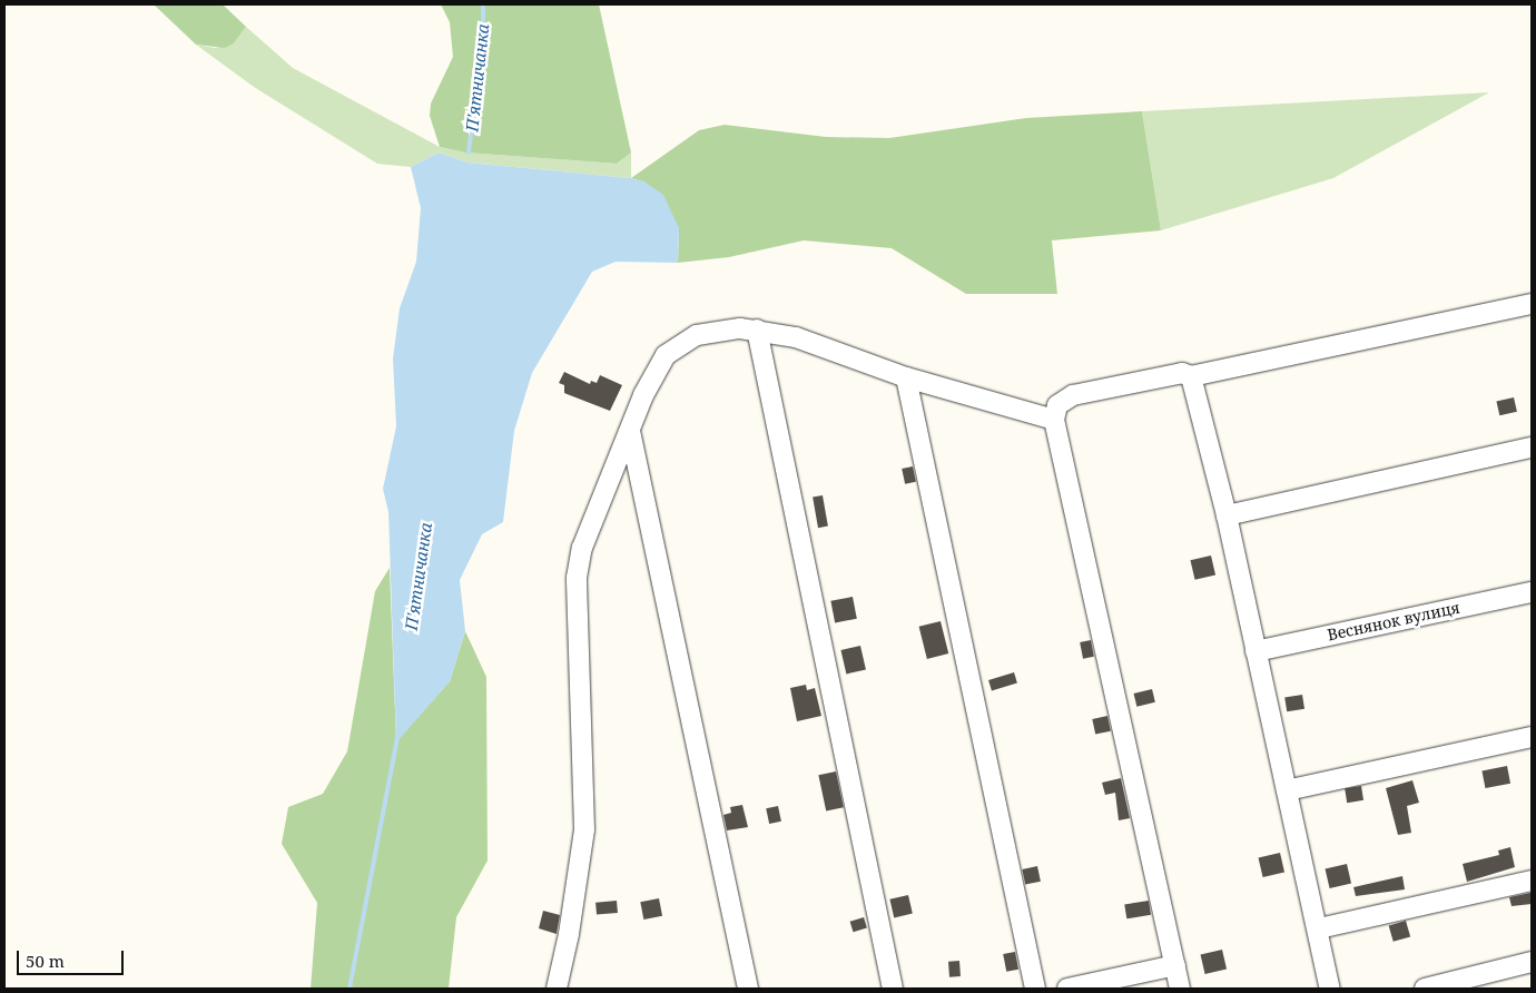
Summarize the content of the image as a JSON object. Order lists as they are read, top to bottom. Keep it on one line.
{"streets":{"street":["Веснянок вулиця"]},"water":["П'ятничанка"],"scale_bar":"50 m"}
